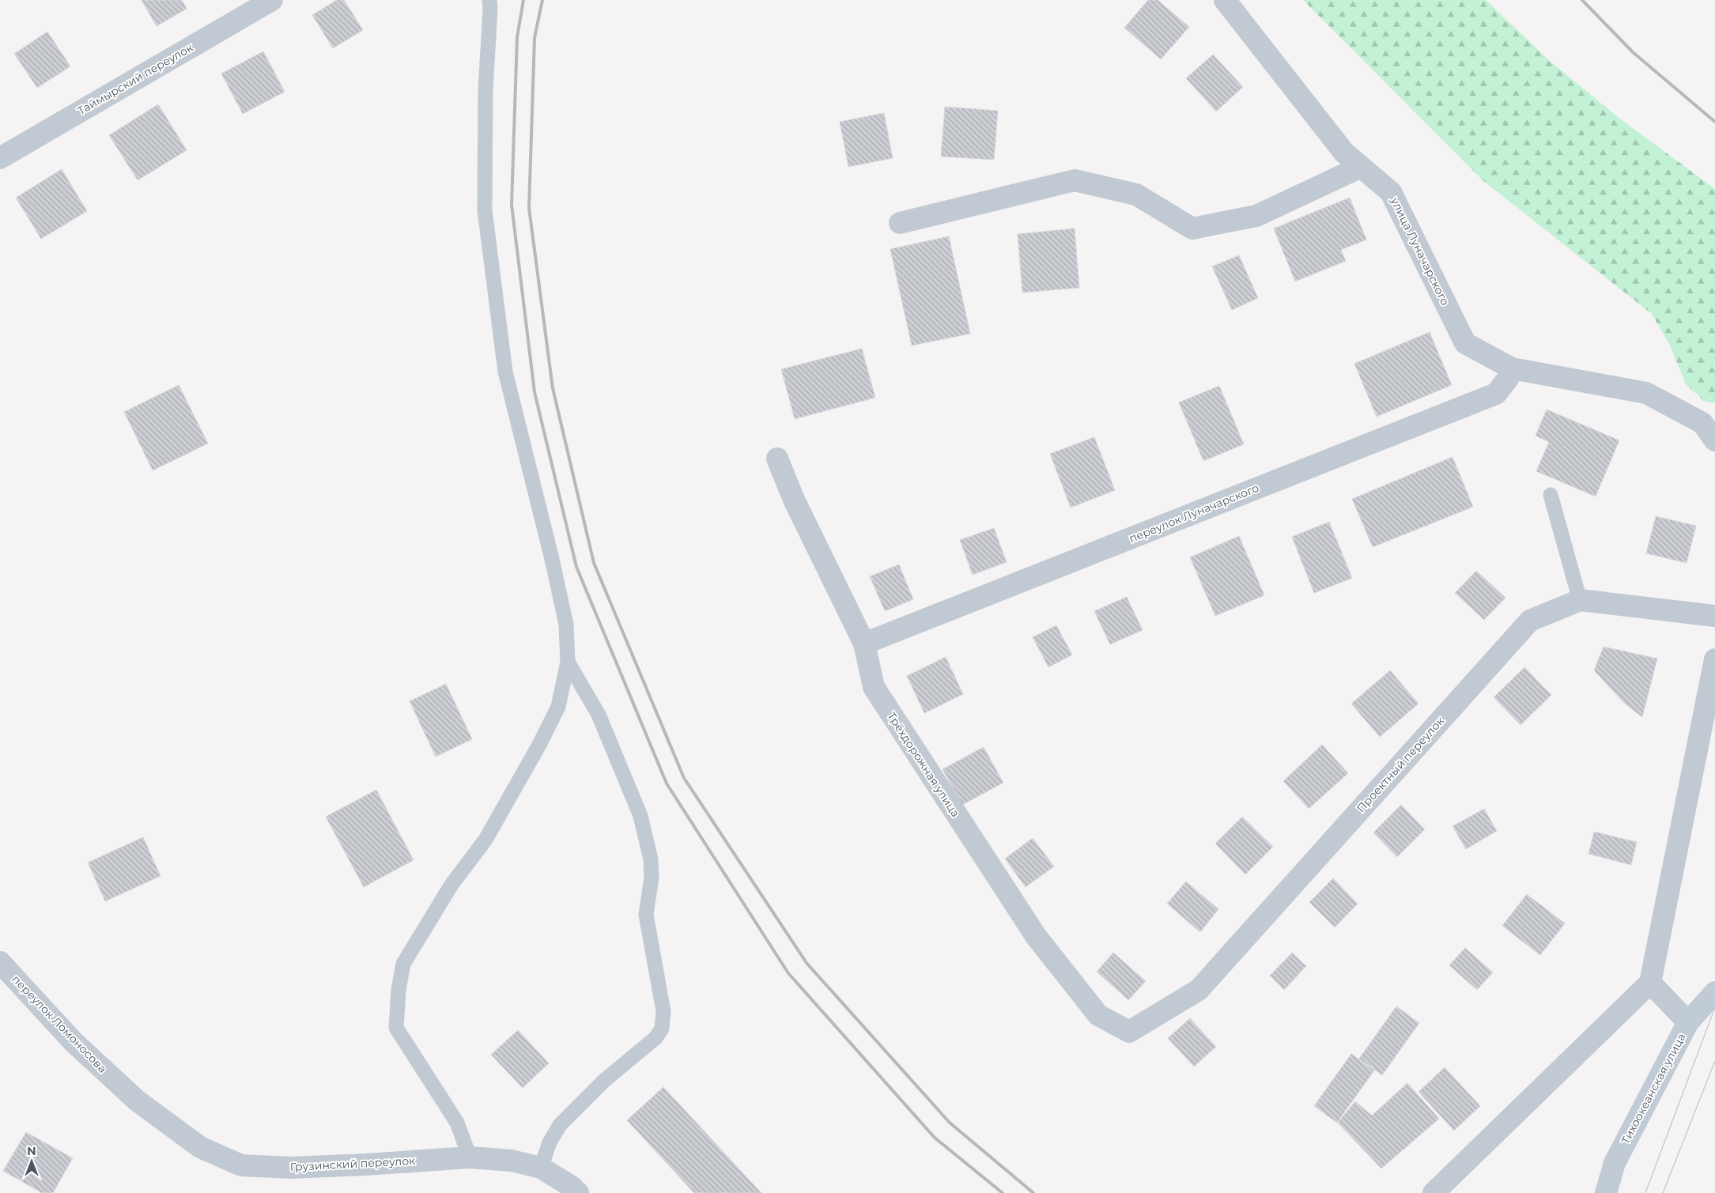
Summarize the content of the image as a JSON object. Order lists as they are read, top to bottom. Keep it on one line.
{"streets":{"main road":["Тихоокеанская улица"],"street":["Таймырский переулок","улица Луначарского","переулок Луначарского","Трёхдорожная улица","Проектный переулок","переулок Ломоносова","Грузинский переулок"]},"crossings":[["улица Луначарского","переулок Луначарского"],["переулок Луначарского","Трёхдорожная улица"],["Трёхдорожная улица","Проектный переулок"],["переулок Ломоносова","Грузинский переулок"]],"north":"top"}
